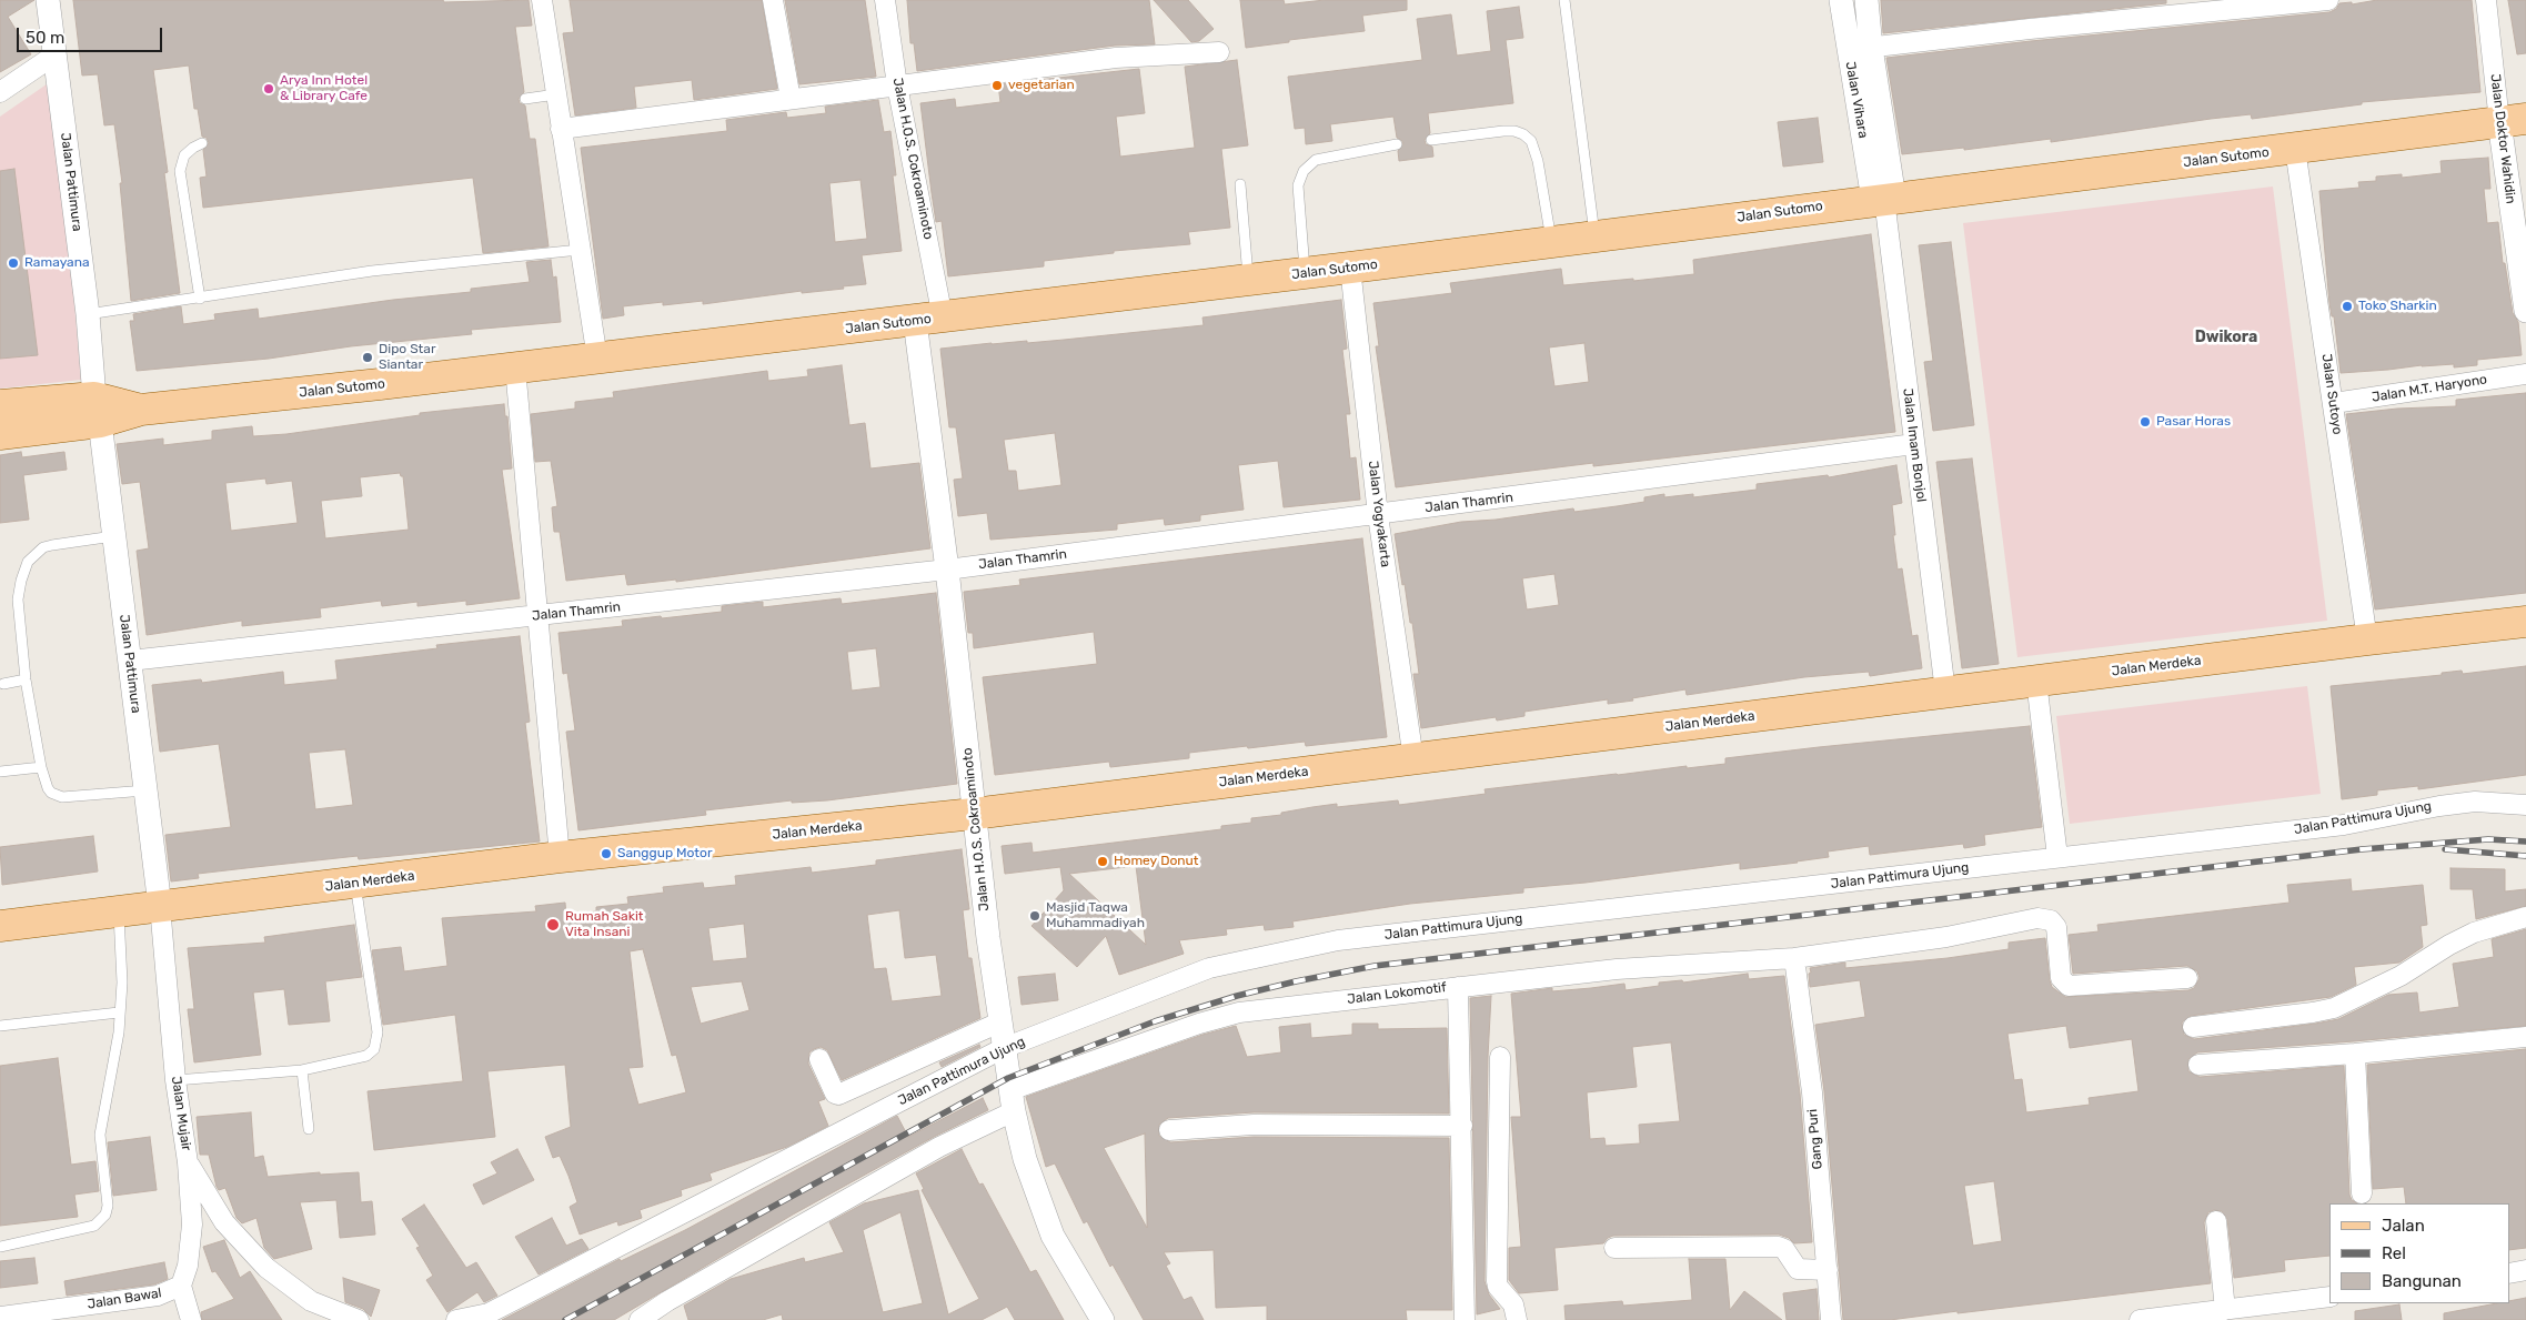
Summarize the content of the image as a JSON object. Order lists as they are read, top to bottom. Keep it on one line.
{"streets":{"main road":["Jalan Sutomo","Jalan Merdeka"],"street":["Jalan Vihara","Jalan Doktor Wahidin","Jalan H.O.S. Cokroaminoto","Jalan Pattimura","Jalan M.T. Haryono","Jalan Sutoyo","Jalan Imam Bonjol","Jalan Thamrin","Jalan Yogyakarta","Jalan Pattimura Ujung","Jalan Lokomotif","Jalan Mujair","Gang Puri","Jalan Bawal"]},"crossings":[["Jalan Vihara","Jalan Sutomo"],["Jalan Vihara","Jalan Imam Bonjol"],["Jalan Doktor Wahidin","Jalan Sutomo"],["Jalan Sutomo","Jalan H.O.S. Cokroaminoto"],["Jalan Sutomo","Jalan Pattimura"],["Jalan Sutomo","Jalan Sutoyo"],["Jalan Sutomo","Jalan Imam Bonjol"],["Jalan Sutomo","Jalan Yogyakarta"],["Jalan H.O.S. Cokroaminoto","Jalan Thamrin"],["Jalan H.O.S. Cokroaminoto","Jalan Merdeka"],["Jalan H.O.S. Cokroaminoto","Jalan Pattimura Ujung"],["Jalan H.O.S. Cokroaminoto","Jalan Lokomotif"],["Jalan Pattimura","Jalan Thamrin"],["Jalan Pattimura","Jalan Merdeka"],["Jalan Pattimura","Jalan Mujair"],["Jalan M.T. Haryono","Jalan Sutoyo"],["Jalan Sutoyo","Jalan Merdeka"],["Jalan Imam Bonjol","Jalan Thamrin"],["Jalan Imam Bonjol","Jalan Merdeka"],["Jalan Thamrin","Jalan Yogyakarta"],["Jalan Yogyakarta","Jalan Merdeka"],["Jalan Merdeka","Jalan Mujair"],["Jalan Lokomotif","Gang Puri"],["Jalan Mujair","Jalan Bawal"]],"districts":["Dwikora"],"places":["vegetarian","Arya Inn Hotel & Library Cafe","Ramayana","Toko Sharkin","Dipo Star Siantar","Pasar Horas","Sanggup Motor","Homey Donut","Masjid Taqwa Muhammadiyah","Rumah Sakit Vita Insani"],"legend":["Jalan","Rel","Bangunan"],"scale_bar":"50 m"}
